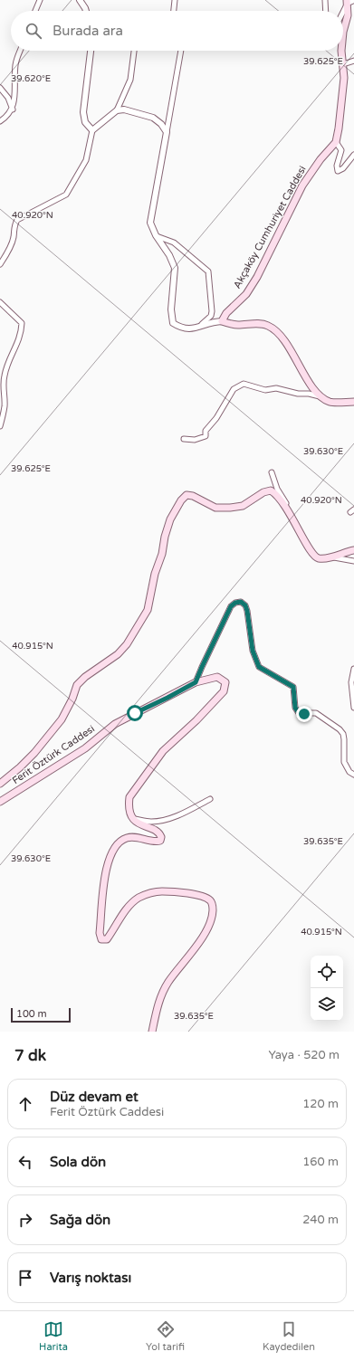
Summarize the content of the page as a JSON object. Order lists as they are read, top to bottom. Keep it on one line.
{"streets":{"main road":["Akçaköy Cumhuriyet Caddesi","Ferit Öztürk Caddesi"]},"scale_bar":"100 m","page":{"search":"Burada ara","scale":"100 m","heading":["7 dk","Yaya · 520 m"],"list":[["Düz devam et","Ferit Öztürk Caddesi","120 m"],["Sola dön","160 m"],["Sağa dön","240 m"],"Varış noktası"],"nav":["Harita","Yol tarifi","Kaydedilen"]},"coordinates":["39.625°E","39.620°E","40.920°N","39.630°E","40.915°N","39.635°E"]}
